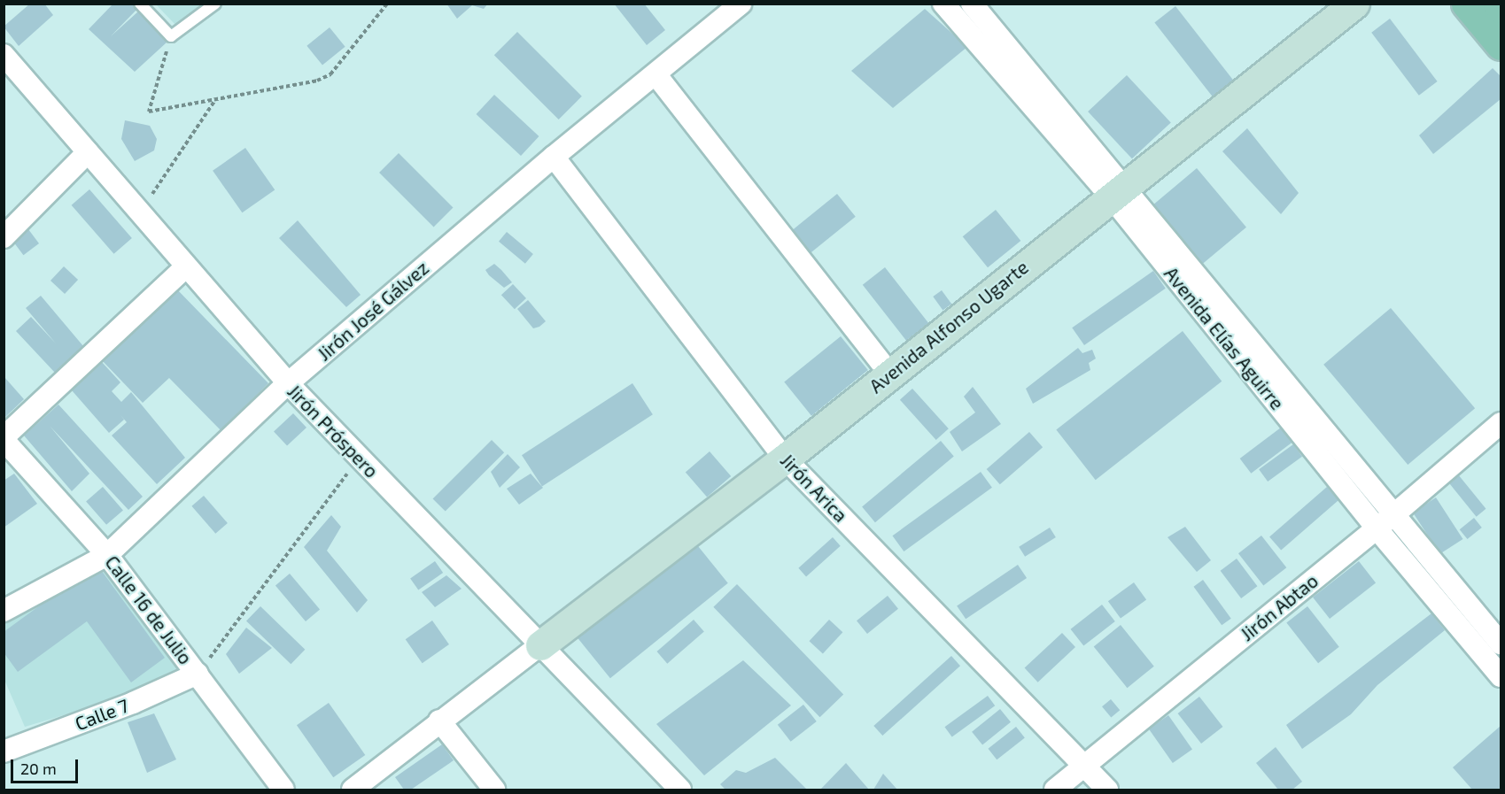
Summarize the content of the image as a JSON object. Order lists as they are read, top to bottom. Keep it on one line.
{"streets":{"main road":["Avenida Alfonso Ugarte"],"street":["Jirón José Gálvez","Avenida Elías Aguirre","Jirón Próspero","Jirón Arica","Jirón Abtao","Calle 16 de Julio","Calle 7"]},"crossings":[["Jirón José Gálvez","Jirón Próspero"],["Jirón José Gálvez","Jirón Arica"],["Jirón José Gálvez","Calle 16 de Julio"],["Avenida Alfonso Ugarte","Avenida Elías Aguirre"],["Avenida Alfonso Ugarte","Jirón Próspero"],["Avenida Alfonso Ugarte","Jirón Arica"],["Avenida Elías Aguirre","Jirón Abtao"],["Jirón Arica","Jirón Abtao"],["Calle 16 de Julio","Calle 7"]],"scale_bar":"20 m"}
